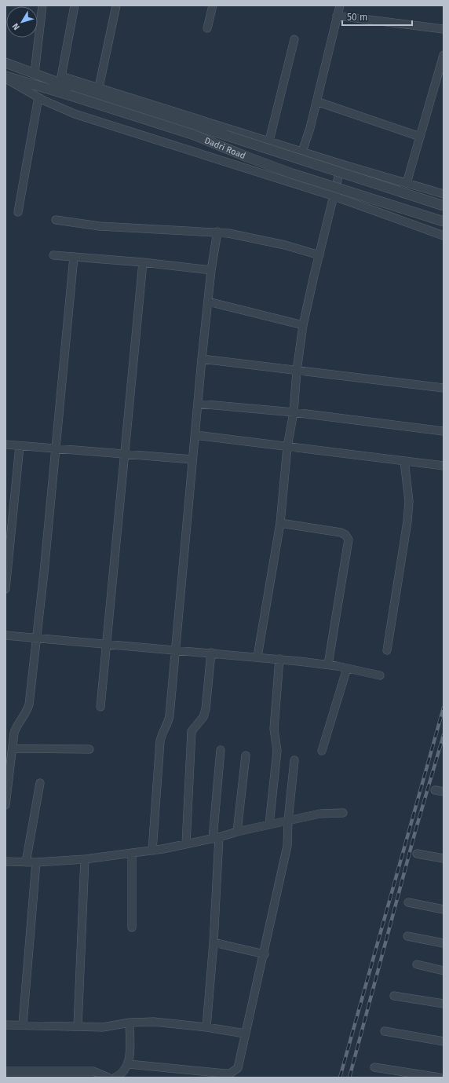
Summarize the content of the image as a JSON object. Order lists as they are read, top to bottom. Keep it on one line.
{"streets":{"street":["Dadri Road"]},"scale_bar":"50 m","north":"bottom left"}
